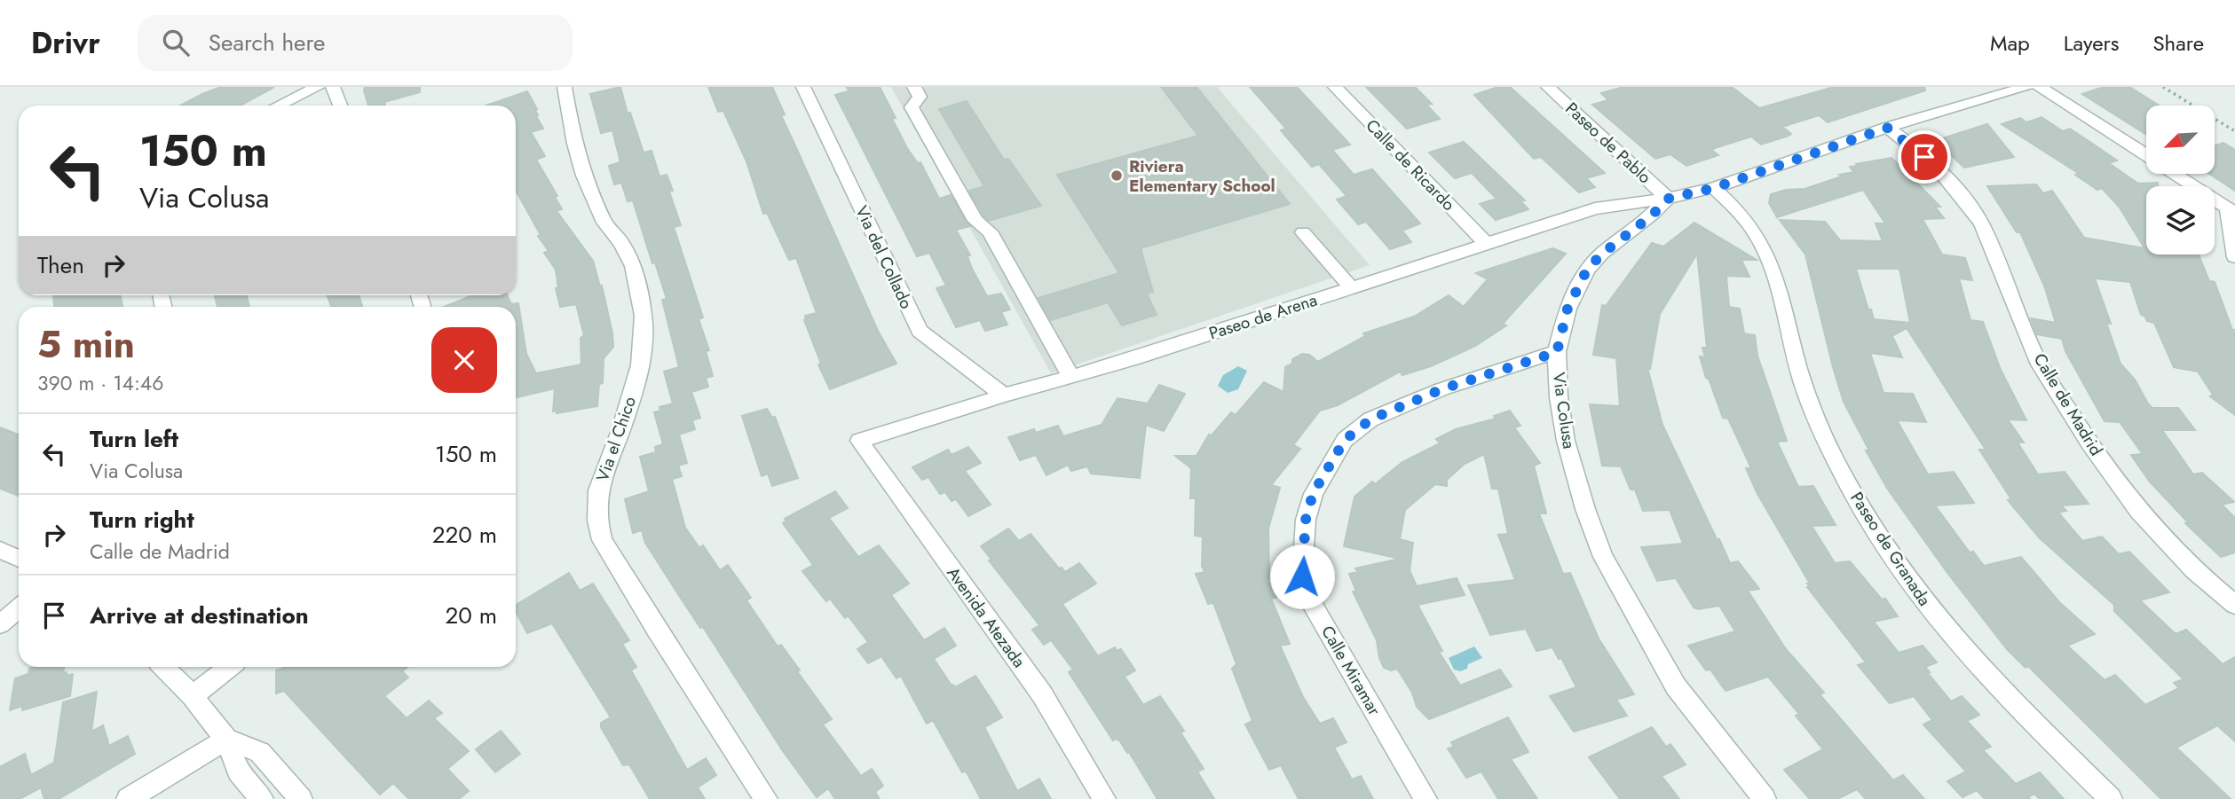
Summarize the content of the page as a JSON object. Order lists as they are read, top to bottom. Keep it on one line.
{"streets":{"street":["Paseo de Pablo","Calle de Ricardo","Via del Collado","Paseo de Arena","Calle de Madrid","Via Colusa","Via el Chico","Paseo de Granada","Avenida Atezada","Calle Miramar"]},"crossings":[["Paseo de Pablo","Paseo de Arena"],["Paseo de Pablo","Via Colusa"],["Calle de Ricardo","Paseo de Arena"],["Via del Collado","Paseo de Arena"],["Paseo de Arena","Via Colusa"],["Paseo de Arena","Avenida Atezada"],["Via Colusa","Calle Miramar"]],"places":["Riviera Elementary School"],"north":"bottom left","page":{"header":"Drivr","search":"Search here","nav":["Map","Layers","Share"],"turn":["150 m","Via Colusa"],"then":"Then","heading":["5 min","390 m · 14:46"],"list":[{"name":"Turn left","note":"Via Colusa","value":"150 m"},{"name":"Turn right","note":"Calle de Madrid","value":"220 m"},{"name":"Arrive at destination","value":"20 m"}]}}
